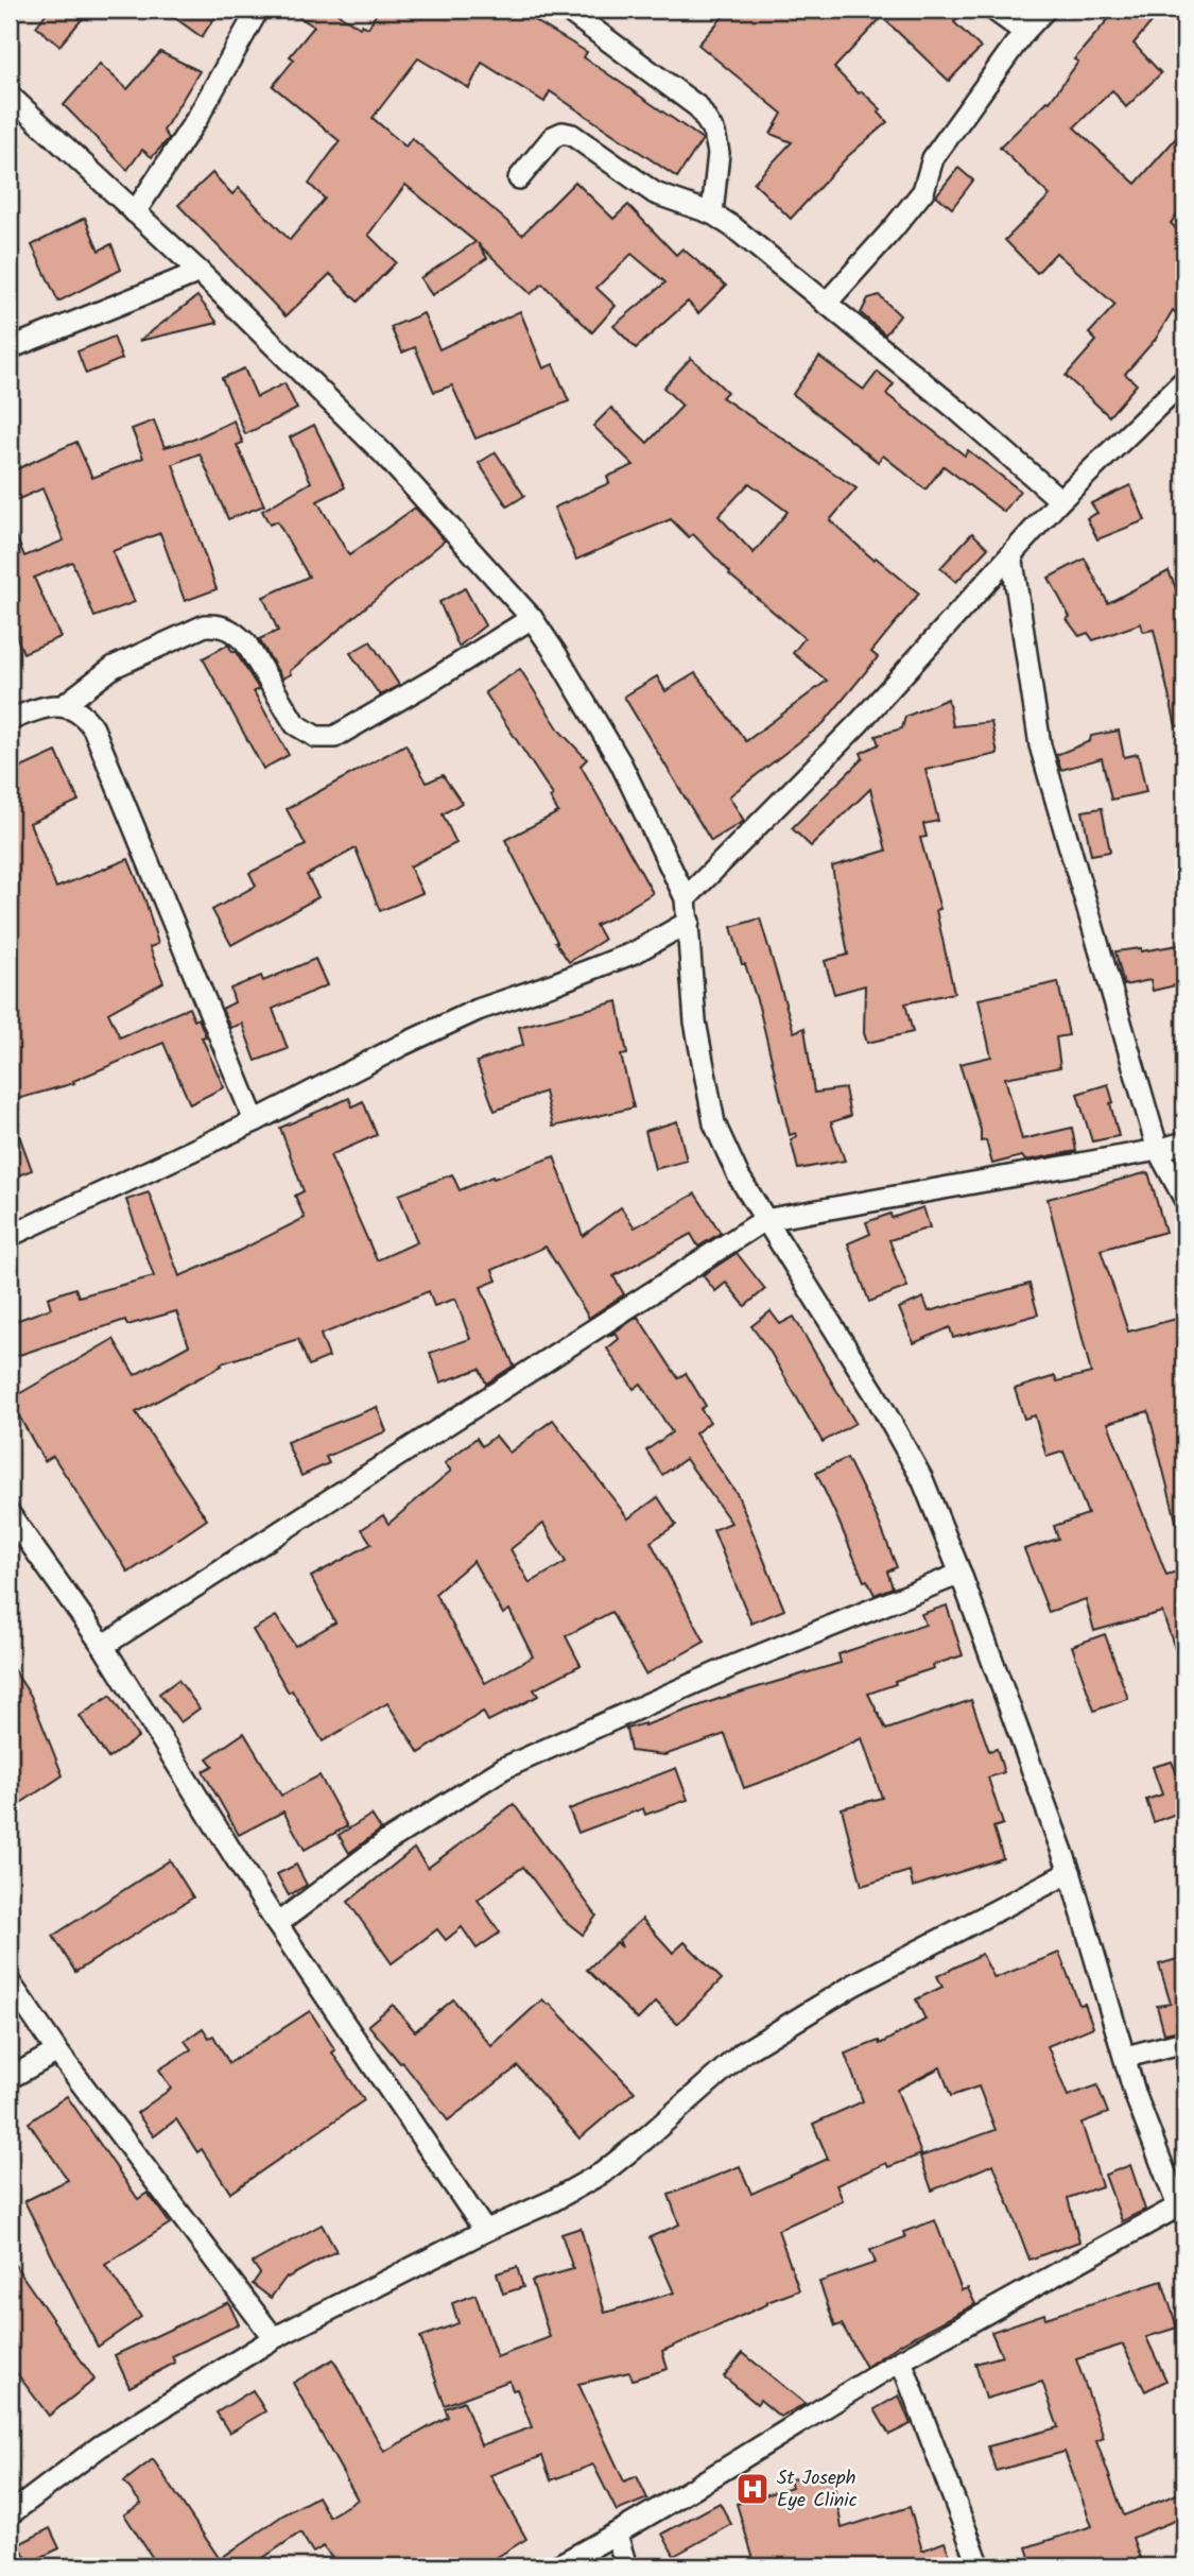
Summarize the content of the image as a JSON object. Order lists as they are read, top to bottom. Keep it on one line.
{"places":{"hospital":["St Joseph Eye Clinic"]}}
